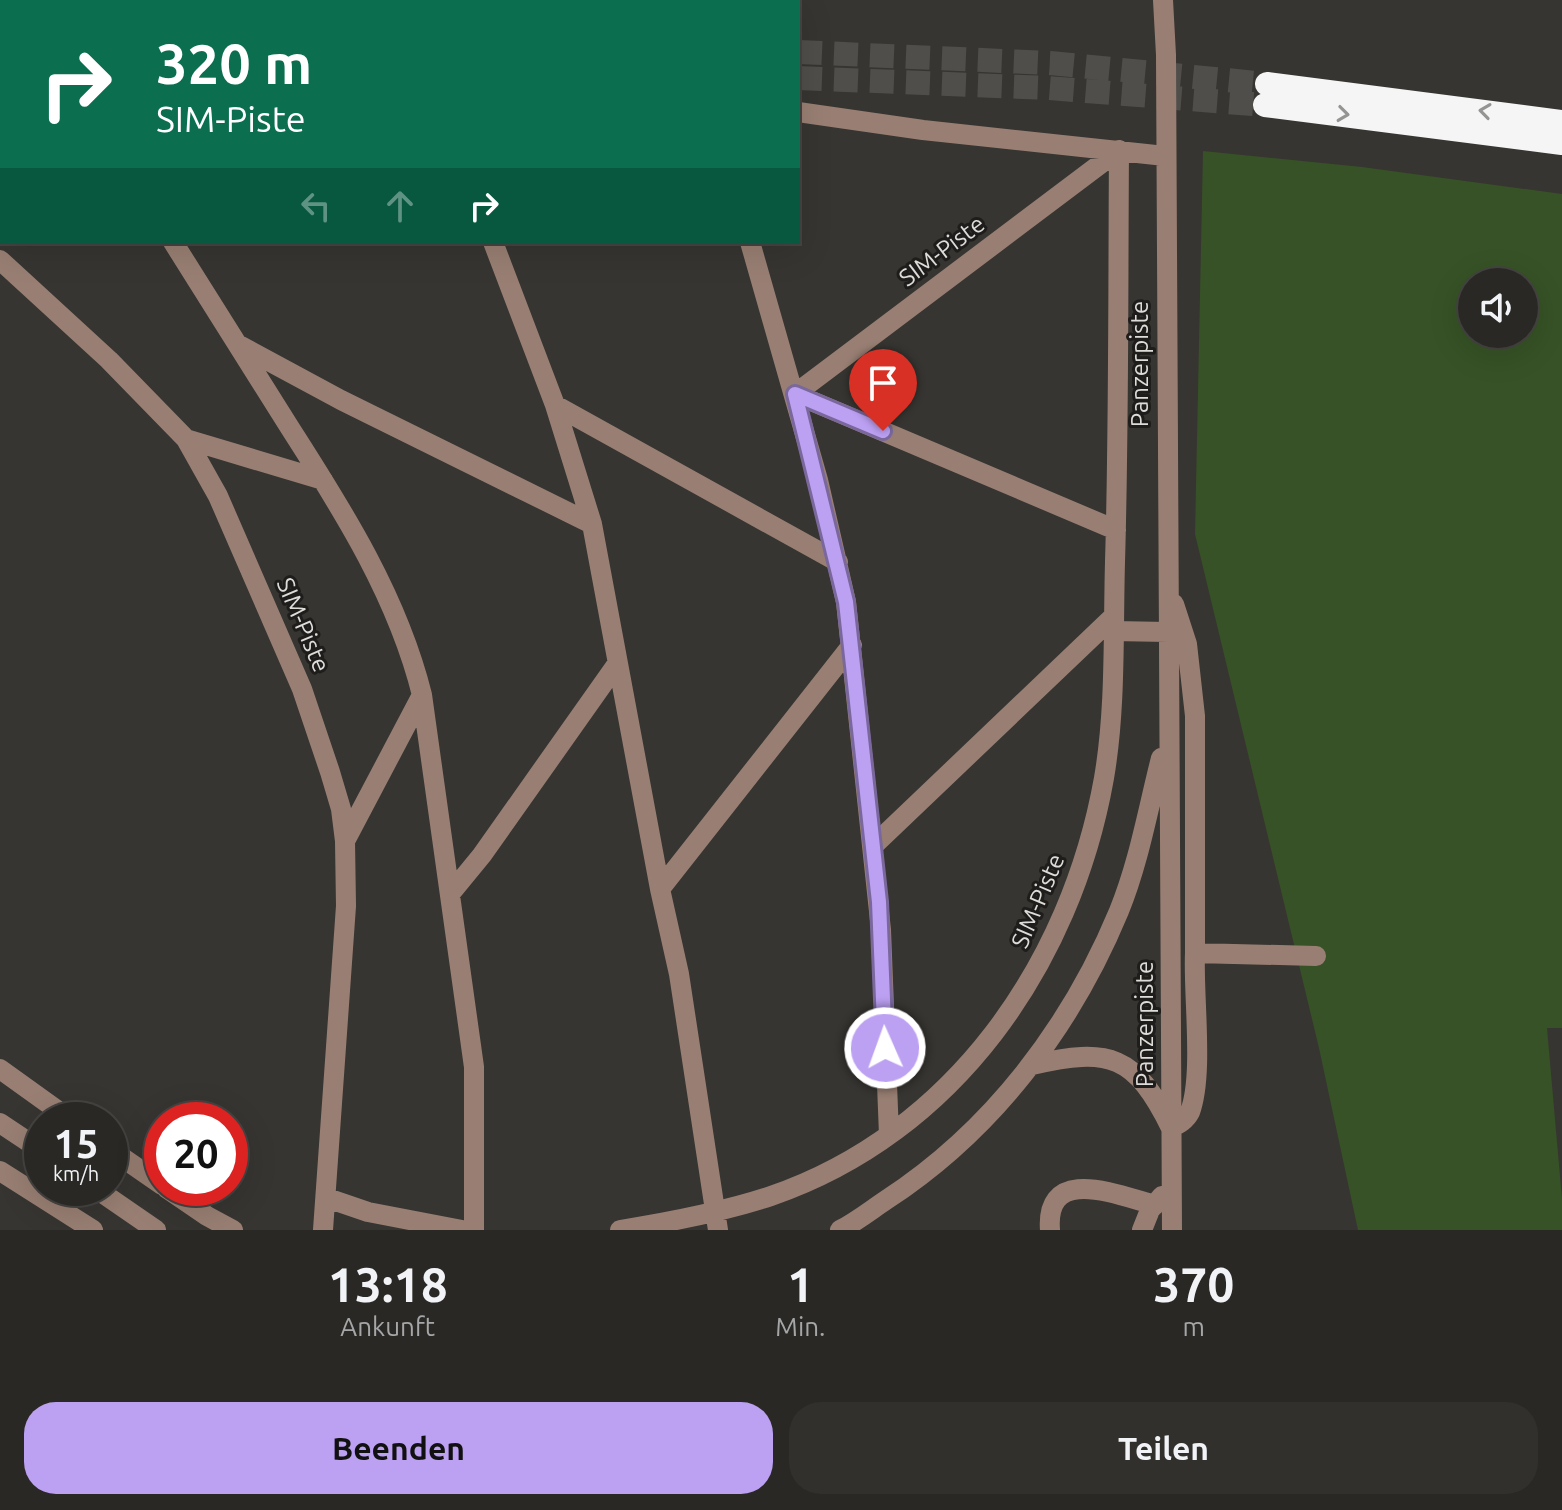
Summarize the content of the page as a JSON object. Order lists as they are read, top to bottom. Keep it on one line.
{"streets":{"street":["SIM-Piste","Panzerpiste"]},"page":{"turn":["320 m","SIM-Piste"],"speed":"15 km/h","limit":"20","eta":["13:18","Ankunft","1","Min.","370","m"],"buttons":["Beenden","Teilen"]}}
